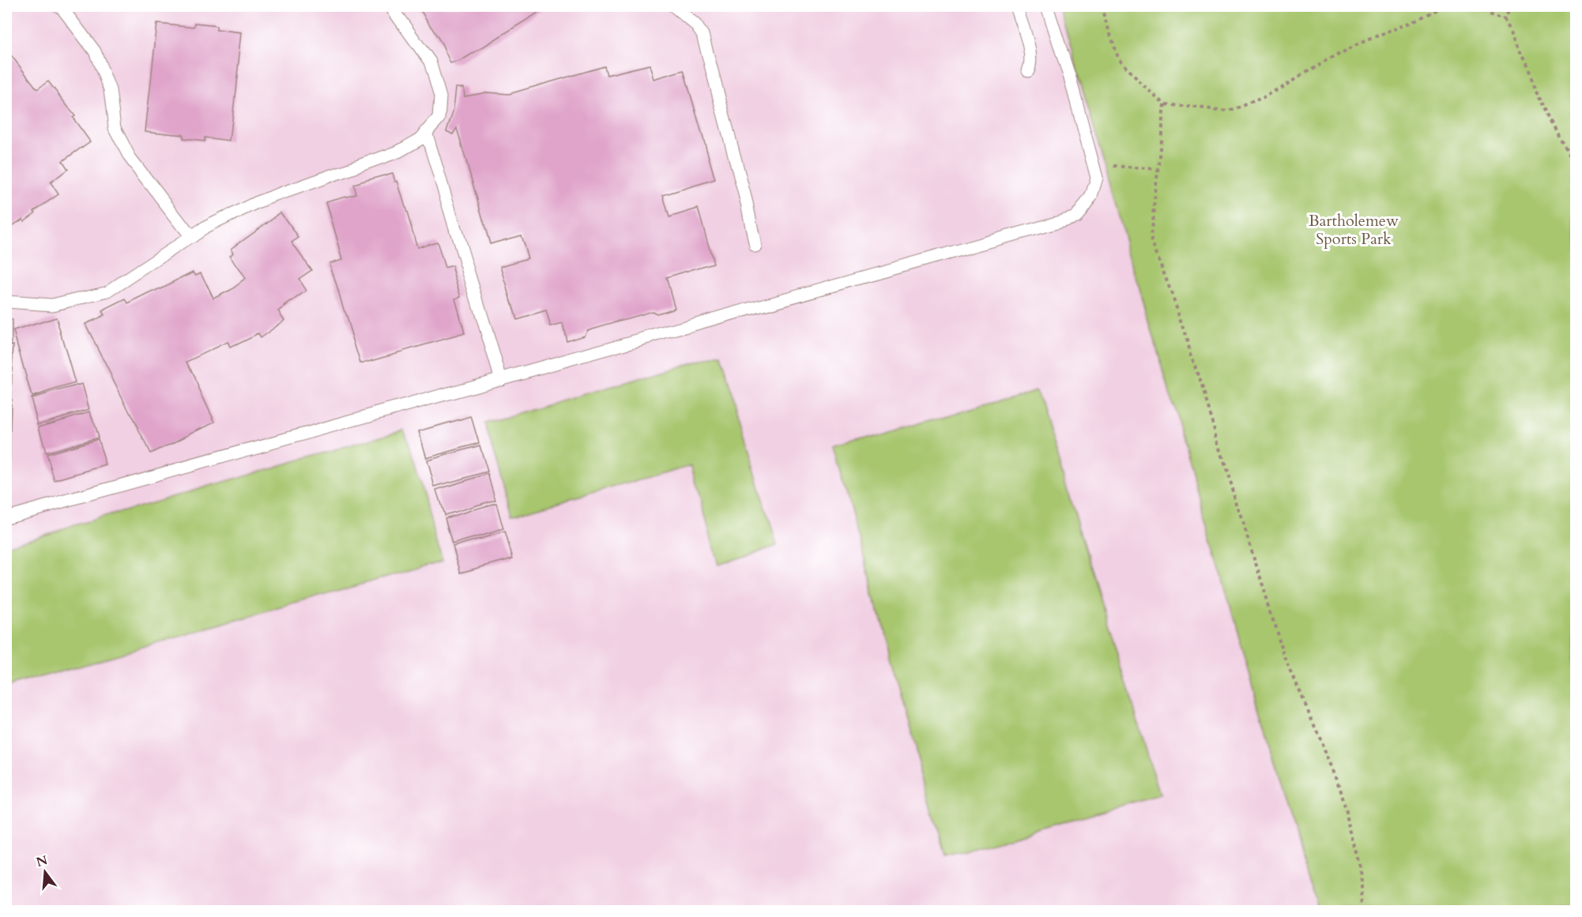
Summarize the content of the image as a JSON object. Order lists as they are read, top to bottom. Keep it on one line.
{"parks":["Bartholemew Sports Park"],"north":"top"}
